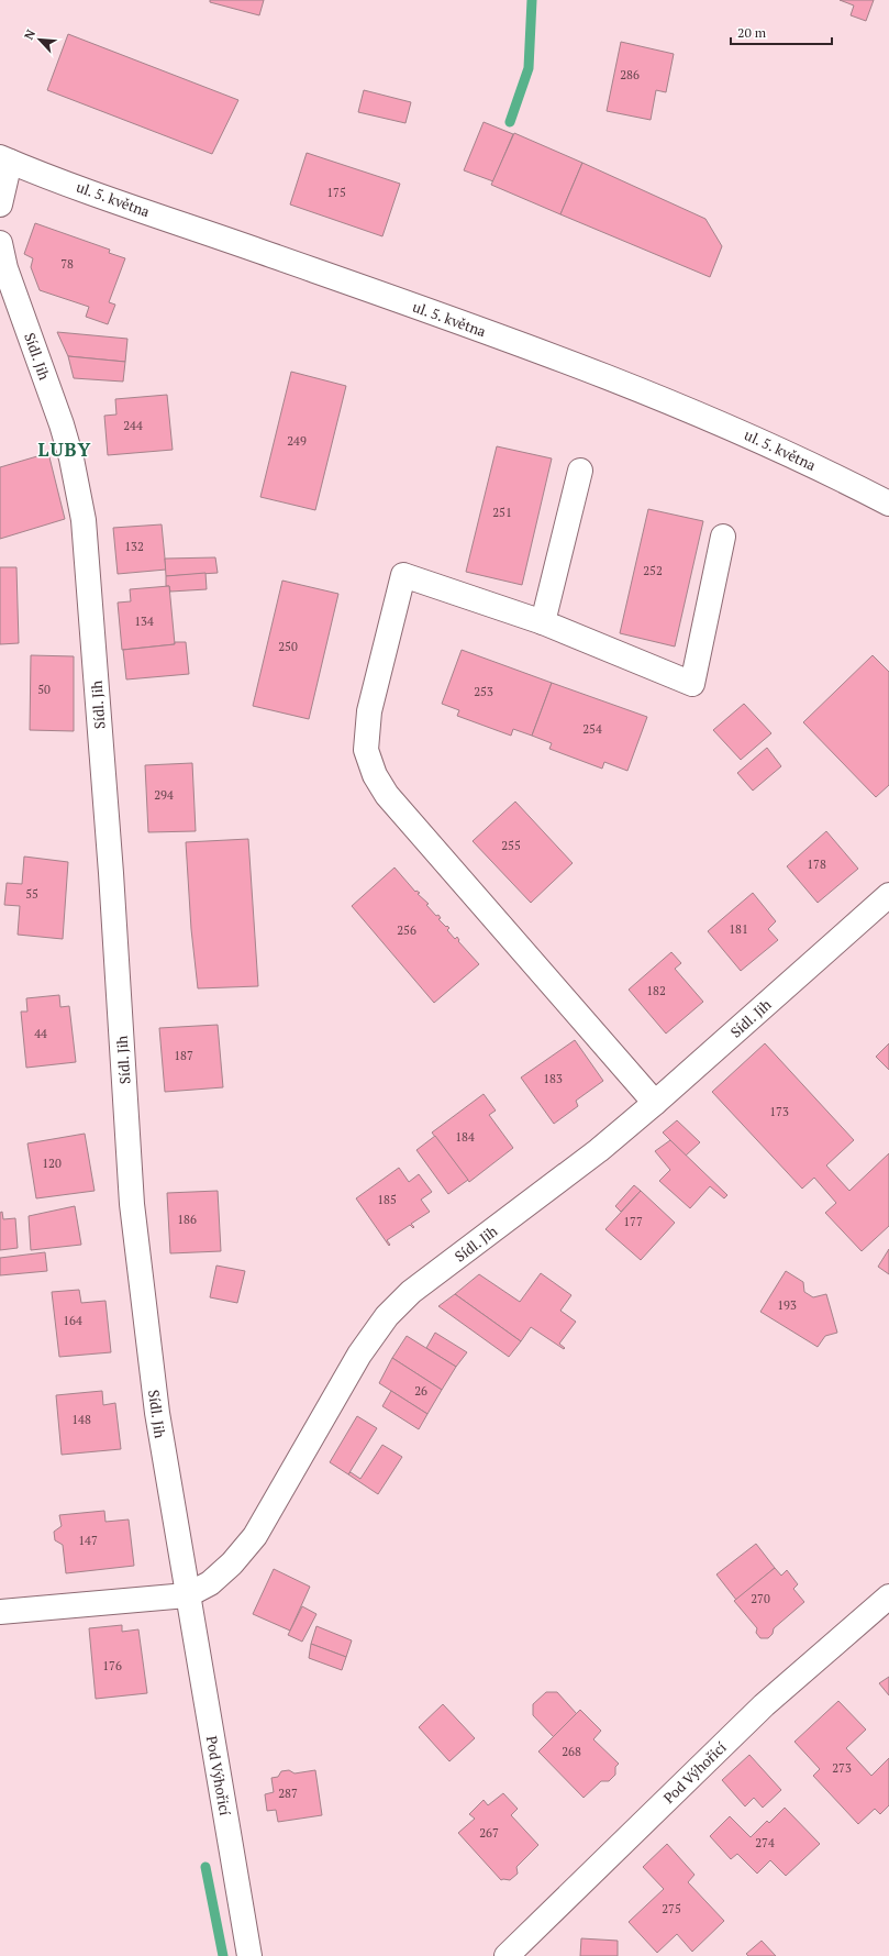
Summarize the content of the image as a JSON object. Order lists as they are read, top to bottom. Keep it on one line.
{"streets":{"street":["ul. 5. května","Sídl. Jih","Pod Výhořicí"]},"crossings":[["Sídl. Jih","Pod Výhořicí"]],"districts":["LUBY"],"house_numbers":["286","175","78","244","249","251","132","252","134","250","50","253","254","294","255","178","55","181","256","182","44","187","183","173","184","120","185","186","177","193","164","26","148","147","270","176","268","273","287","267","274","275"],"scale_bar":"20 m","north":"top left"}
